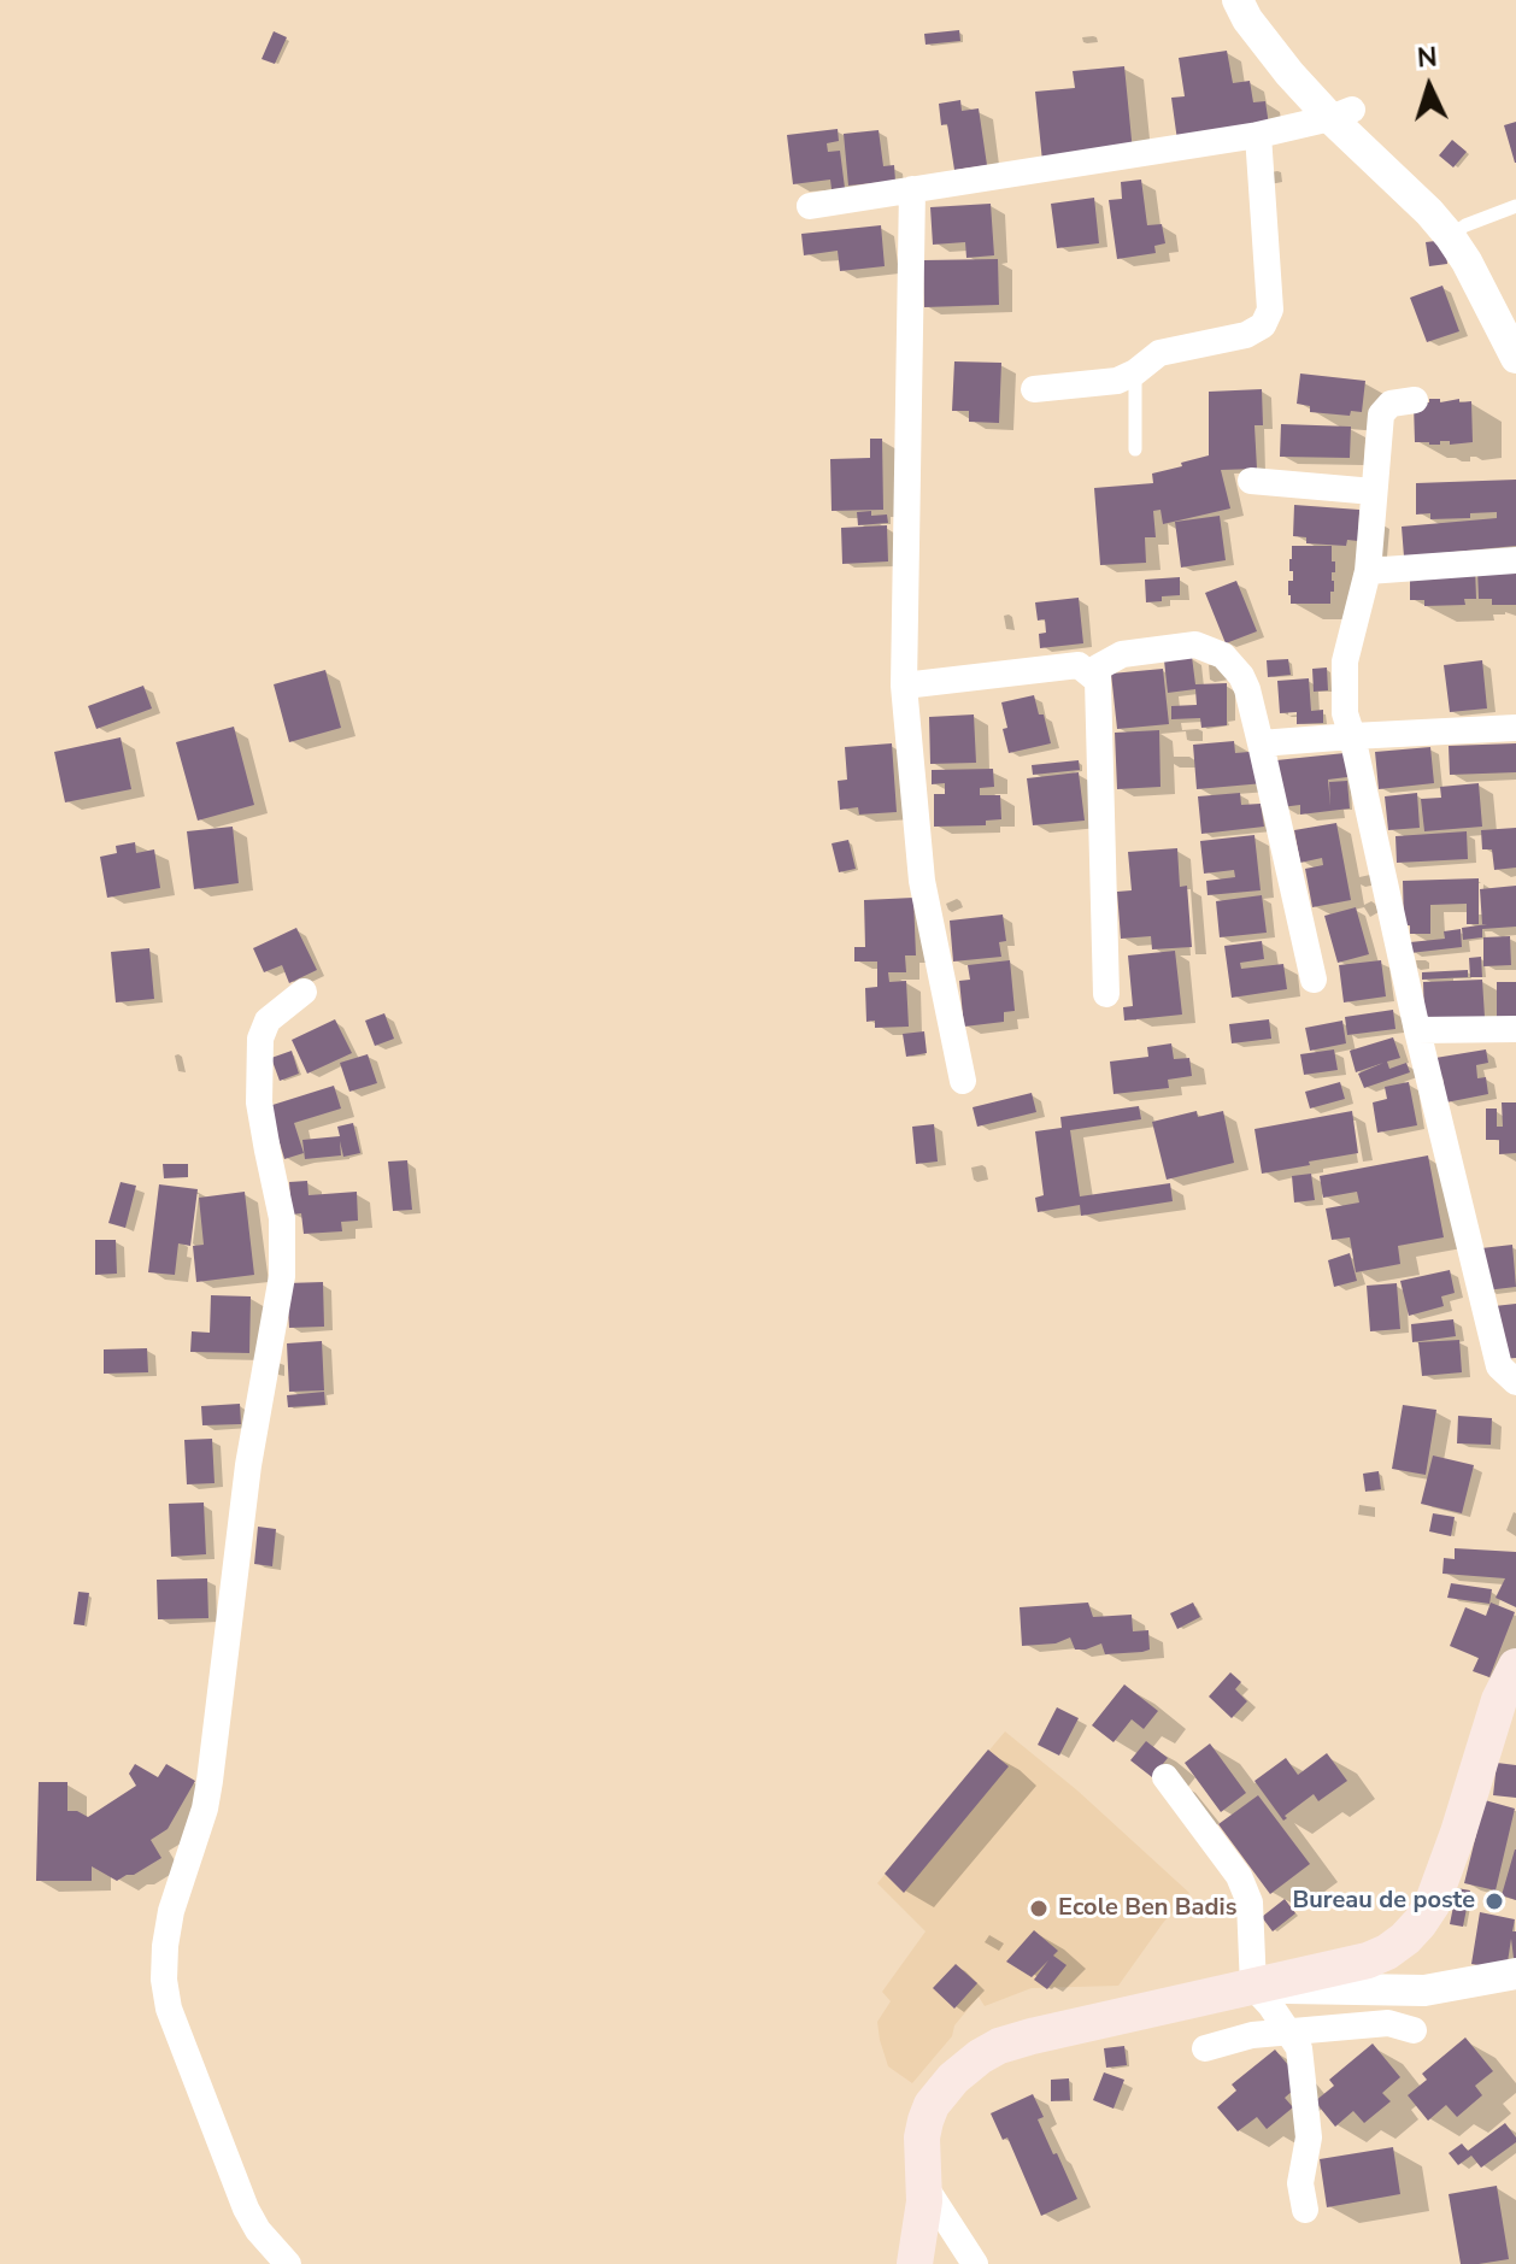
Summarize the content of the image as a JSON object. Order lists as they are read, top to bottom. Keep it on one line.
{"places":["Bureau de poste","Ecole Ben Badis"],"north":"top"}
